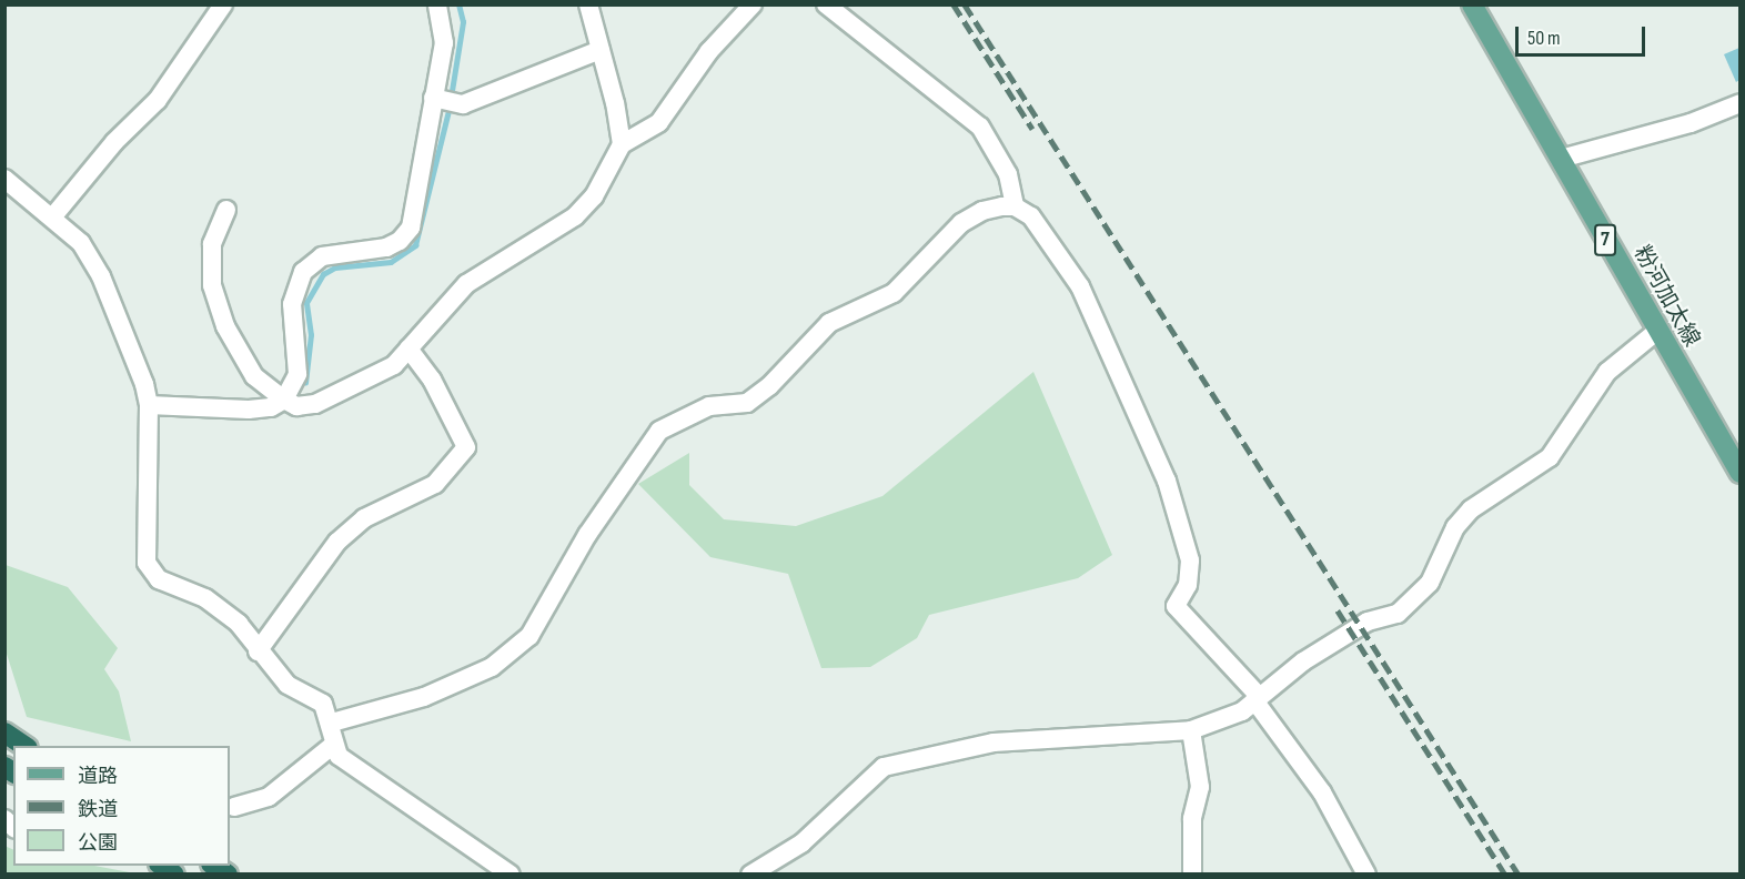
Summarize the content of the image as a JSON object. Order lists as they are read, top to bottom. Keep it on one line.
{"streets":{"main road":["7","粉河加太線"]},"legend":["道路","鉄道","公園"],"scale_bar":"50 m"}
